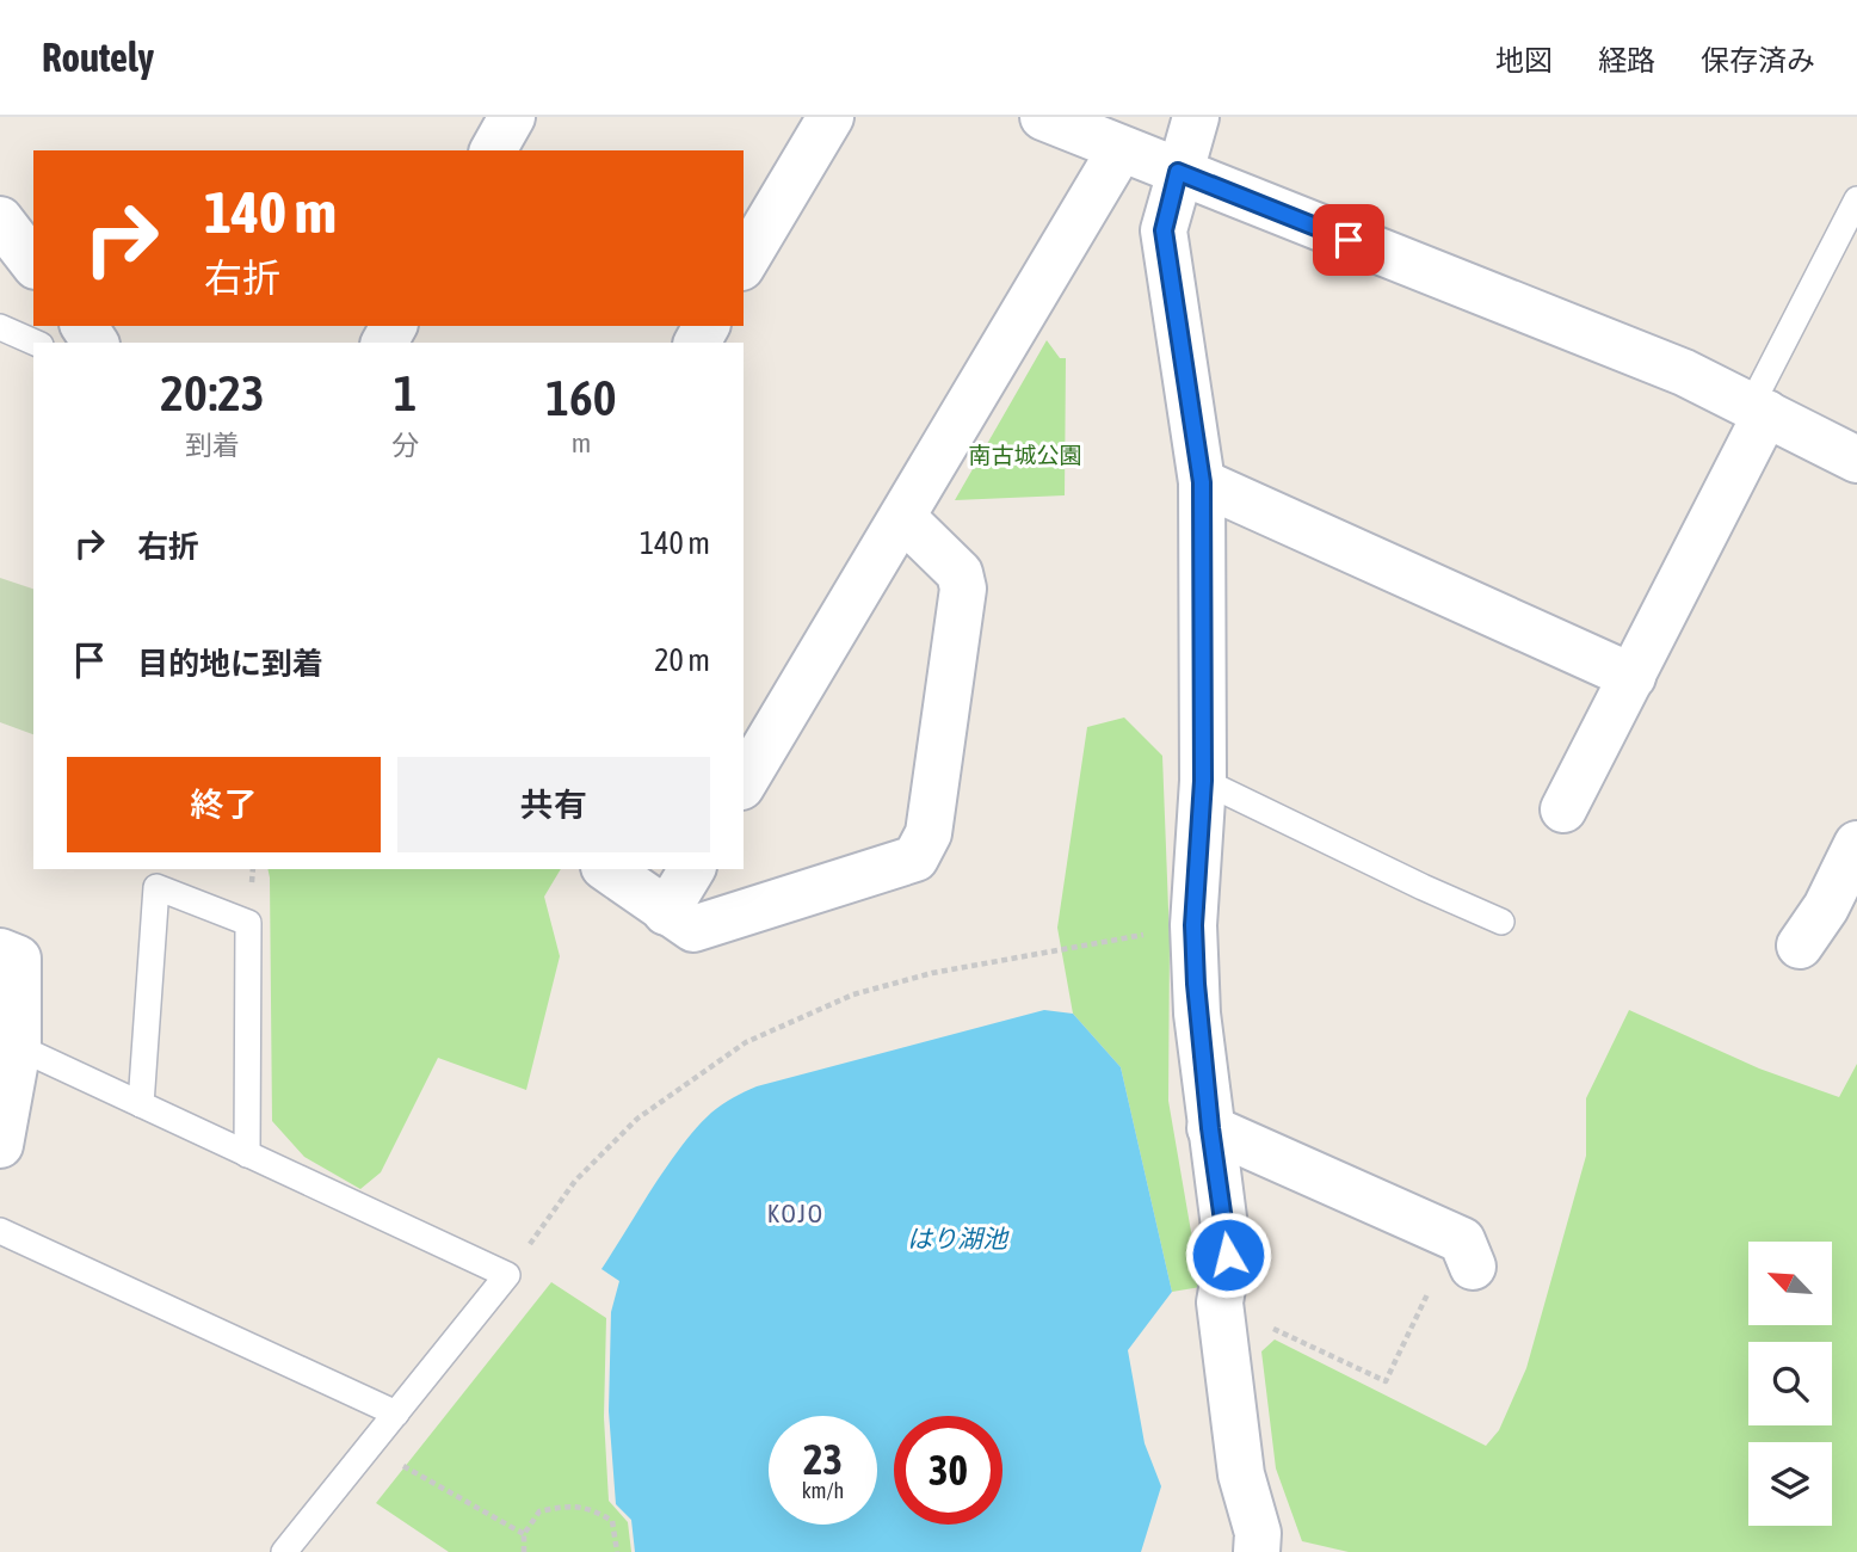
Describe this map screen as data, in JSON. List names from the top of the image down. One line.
{"districts":["KOJO"],"water":["はり湖池"],"parks":["南古城公園"],"north":"top left","page":{"header":"Routely","nav":["地図","経路","保存済み"],"turn":["140 m","右折"],"eta":["20:23","到着","1","分","160","m"],"list":[{"name":"右折","value":"140 m"},{"name":"目的地に到着","value":"20 m"}],"buttons":["終了","共有"],"speed":"23 km/h","limit":"30"}}
